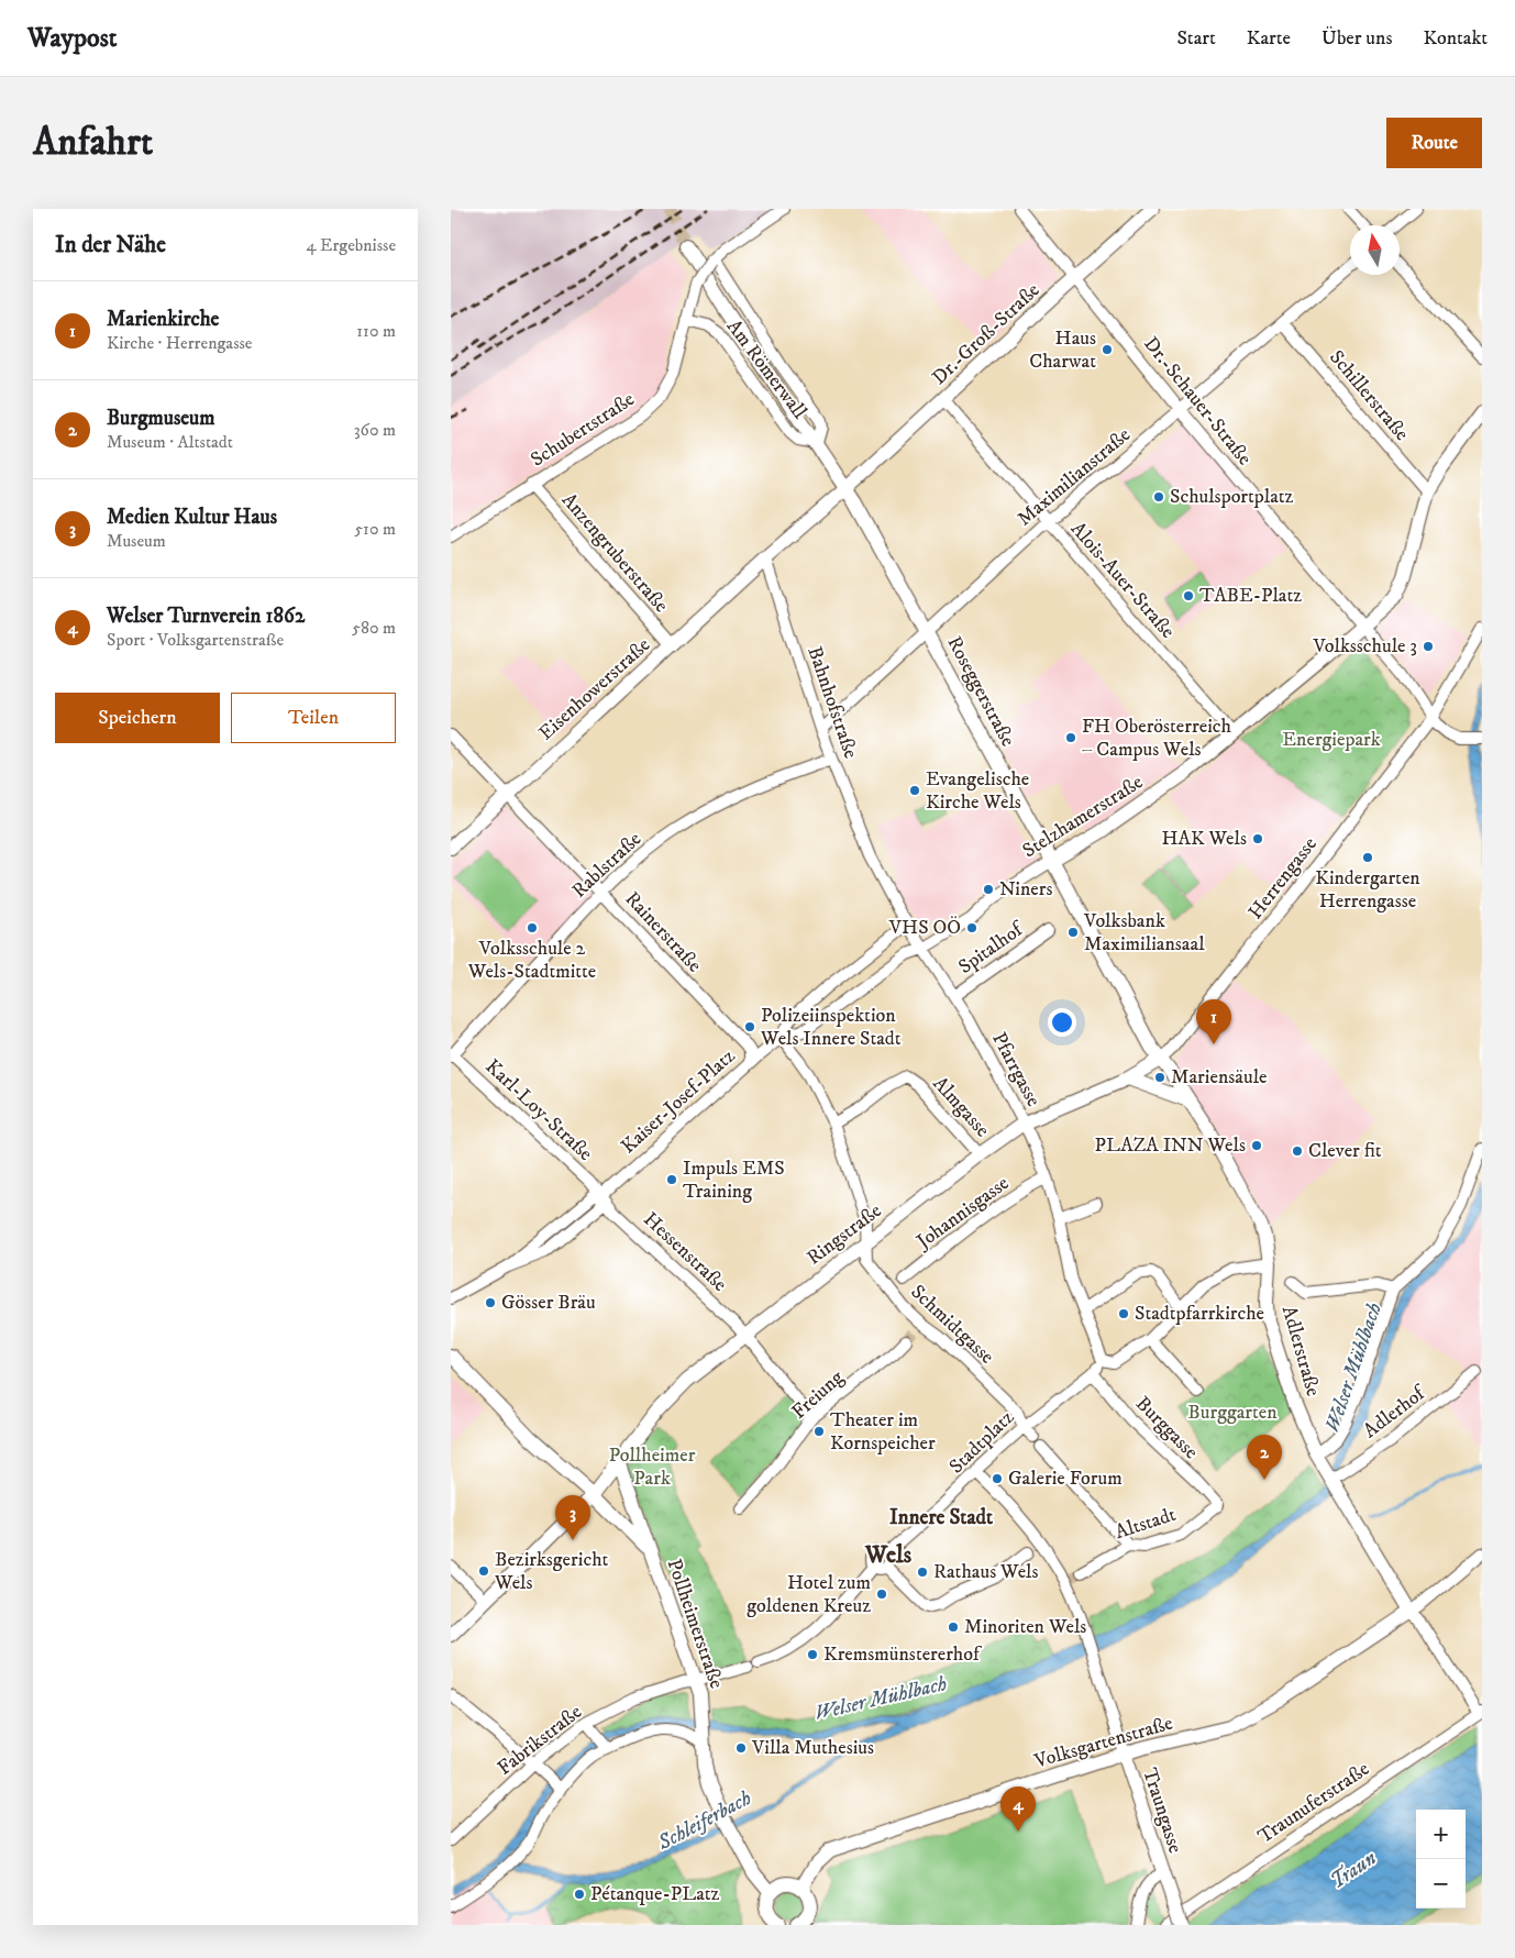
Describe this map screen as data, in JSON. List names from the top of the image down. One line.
{"streets":{"main road":["Dr.-Groß-Straße","Am Römerwall","Eisenhowerstraße","Roseggerstraße","Stelzhamerstraße","Ringstraße","Adlerstraße","Pollheimerstraße","Volksgartenstraße","Traungasse"],"street":["Schillerstraße","Dr.-Schauer-Straße","Schubertstraße","Maximilianstraße","Anzengruberstraße","Alois-Auer-Straße","Bahnhofstraße","Rablstraße","Herrengasse","Rainerstraße","Spitalhof","Pfarrgasse","Kaiser-Josef-Platz","Almgasse","Karl-Loy-Straße","Johannisgasse","Hessenstraße","Schmidtgasse","Freiung","Adlerhof","Burggasse","Stadtplatz","Altstadt","Fabrikstraße","Traunuferstraße"]},"crossings":[["Dr.-Groß-Straße","Am Römerwall"],["Dr.-Groß-Straße","Dr.-Schauer-Straße"],["Dr.-Groß-Straße","Alois-Auer-Straße"],["Dr.-Groß-Straße","Roseggerstraße"],["Am Römerwall","Schubertstraße"],["Am Römerwall","Roseggerstraße"],["Schillerstraße","Maximilianstraße"],["Schillerstraße","Stelzhamerstraße"],["Dr.-Schauer-Straße","Maximilianstraße"],["Dr.-Schauer-Straße","Stelzhamerstraße"],["Dr.-Schauer-Straße","Herrengasse"],["Schubertstraße","Anzengruberstraße"],["Maximilianstraße","Alois-Auer-Straße"],["Maximilianstraße","Roseggerstraße"],["Maximilianstraße","Bahnhofstraße"],["Anzengruberstraße","Eisenhowerstraße"],["Alois-Auer-Straße","Stelzhamerstraße"],["Eisenhowerstraße","Bahnhofstraße"],["Eisenhowerstraße","Rainerstraße"],["Roseggerstraße","Stelzhamerstraße"],["Roseggerstraße","Herrengasse"],["Roseggerstraße","Ringstraße"],["Roseggerstraße","Adlerstraße"],["Bahnhofstraße","Stelzhamerstraße"],["Bahnhofstraße","Rablstraße"],["Bahnhofstraße","Pfarrgasse"],["Bahnhofstraße","Kaiser-Josef-Platz"],["Stelzhamerstraße","Pfarrgasse"],["Stelzhamerstraße","Kaiser-Josef-Platz"],["Rablstraße","Rainerstraße"],["Rablstraße","Karl-Loy-Straße"],["Herrengasse","Ringstraße"],["Herrengasse","Adlerstraße"],["Rainerstraße","Kaiser-Josef-Platz"],["Spitalhof","Pfarrgasse"],["Pfarrgasse","Kaiser-Josef-Platz"],["Pfarrgasse","Johannisgasse"],["Pfarrgasse","Ringstraße"],["Pfarrgasse","Stadtplatz"],["Kaiser-Josef-Platz","Karl-Loy-Straße"],["Kaiser-Josef-Platz","Hessenstraße"],["Kaiser-Josef-Platz","Schmidtgasse"],["Almgasse","Ringstraße"],["Almgasse","Schmidtgasse"],["Karl-Loy-Straße","Hessenstraße"],["Johannisgasse","Schmidtgasse"],["Ringstraße","Hessenstraße"],["Ringstraße","Schmidtgasse"],["Ringstraße","Adlerstraße"],["Ringstraße","Pollheimerstraße"],["Hessenstraße","Freiung"],["Schmidtgasse","Stadtplatz"],["Adlerstraße","Adlerhof"],["Adlerstraße","Stadtplatz"],["Adlerstraße","Volksgartenstraße"],["Adlerstraße","Traunuferstraße"],["Burggasse","Stadtplatz"],["Burggasse","Altstadt"],["Stadtplatz","Traungasse"],["Altstadt","Traungasse"],["Pollheimerstraße","Fabrikstraße"],["Volksgartenstraße","Traungasse"]],"districts":["Innere Stadt","Wels"],"water":["Welser Mühlbach","Schleiferbach","Traun"],"parks":["Energiepark","Burggarten","Pollheimer Park"],"places":["Haus Charwat","Schulsportplatz","TABE-Platz","Volksschule 3","FH Oberösterreich – Campus Wels","Evangelische Kirche Wels","HAK Wels","Kindergarten Herrengasse","Niners","Volksschule 2 Wels-Stadtmitte","VHS OÖ","Volksbank Maximiliansaal","Polizeiinspektion Wels Innere Stadt","Mariensäule","PLAZA INN Wels","Clever fit","Impuls EMS Training","Gösser Bräu","Stadtpfarrkirche","Theater im Kornspeicher","Galerie Forum","Bezirksgericht Wels","Rathaus Wels","Hotel zum goldenen Kreuz","Minoriten Wels","Kremsmünstererhof","Villa Muthesius","Pétanque-PLatz"],"north":"top","page":{"header":"Waypost","nav":["Start","Karte","Über uns","Kontakt"],"buttons":["Route",["Speichern","Teilen"]],"title":"Anfahrt","heading":["In der Nähe","4 Ergebnisse"],"list":[{"mark":"1","name":"Marienkirche","note":"Kirche · Herrengasse","value":"110 m"},{"mark":"2","name":"Burgmuseum","note":"Museum · Altstadt","value":"360 m"},{"mark":"3","name":"Medien Kultur Haus","note":"Museum","value":"510 m"},{"mark":"4","name":"Welser Turnverein 1862","note":"Sport · Volksgartenstraße","value":"580 m"}],"pins":["1","2","3","4"],"map_buttons":["+","−"]}}
